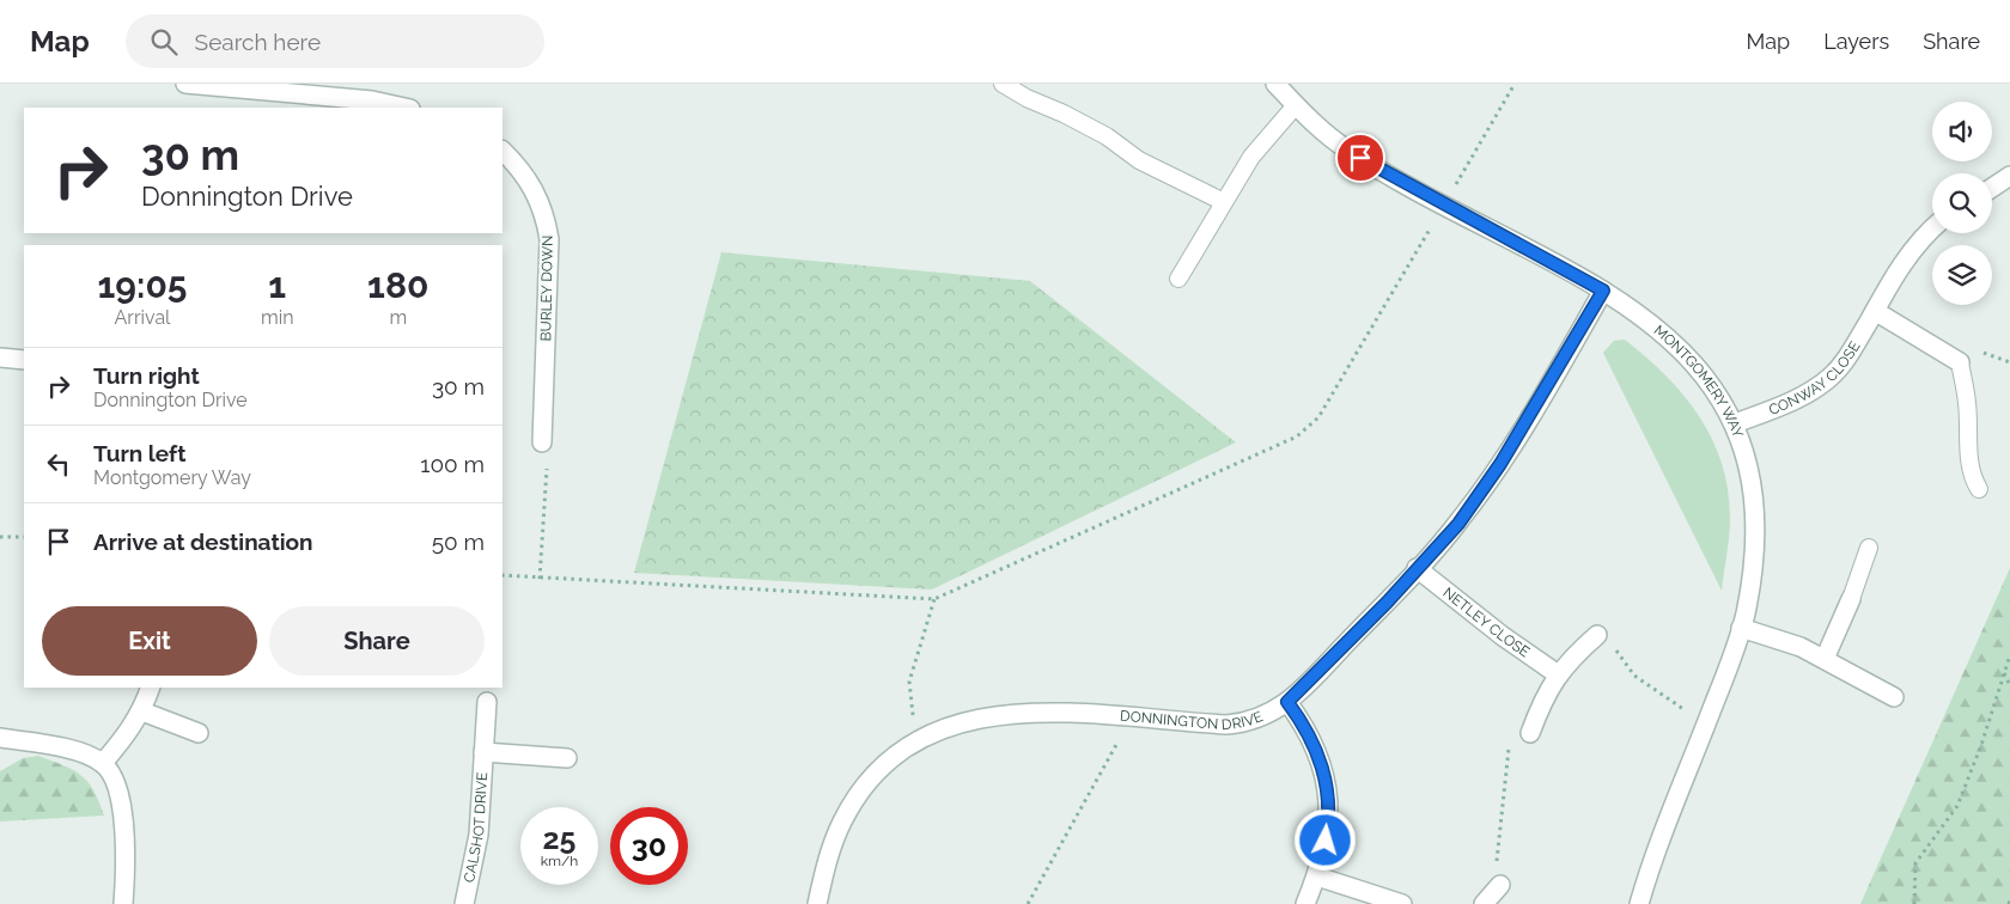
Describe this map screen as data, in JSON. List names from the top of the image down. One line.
{"streets":{"street":["BURLEY DOWN","CONWAY CLOSE","MONTGOMERY WAY","NETLEY CLOSE","DONNINGTON DRIVE","CALSHOT DRIVE"]},"crossings":[["CONWAY CLOSE","MONTGOMERY WAY"],["MONTGOMERY WAY","DONNINGTON DRIVE"],["NETLEY CLOSE","DONNINGTON DRIVE"]],"page":{"header":"Map","search":"Search here","nav":["Map","Layers","Share"],"turn":["30 m","Donnington Drive"],"eta":["19:05","Arrival","1","min","180","m"],"list":[{"name":"Turn right","note":"Donnington Drive","value":"30 m"},{"name":"Turn left","note":"Montgomery Way","value":"100 m"},{"name":"Arrive at destination","value":"50 m"}],"buttons":["Exit","Share"],"speed":"25 km/h","limit":"30"}}
